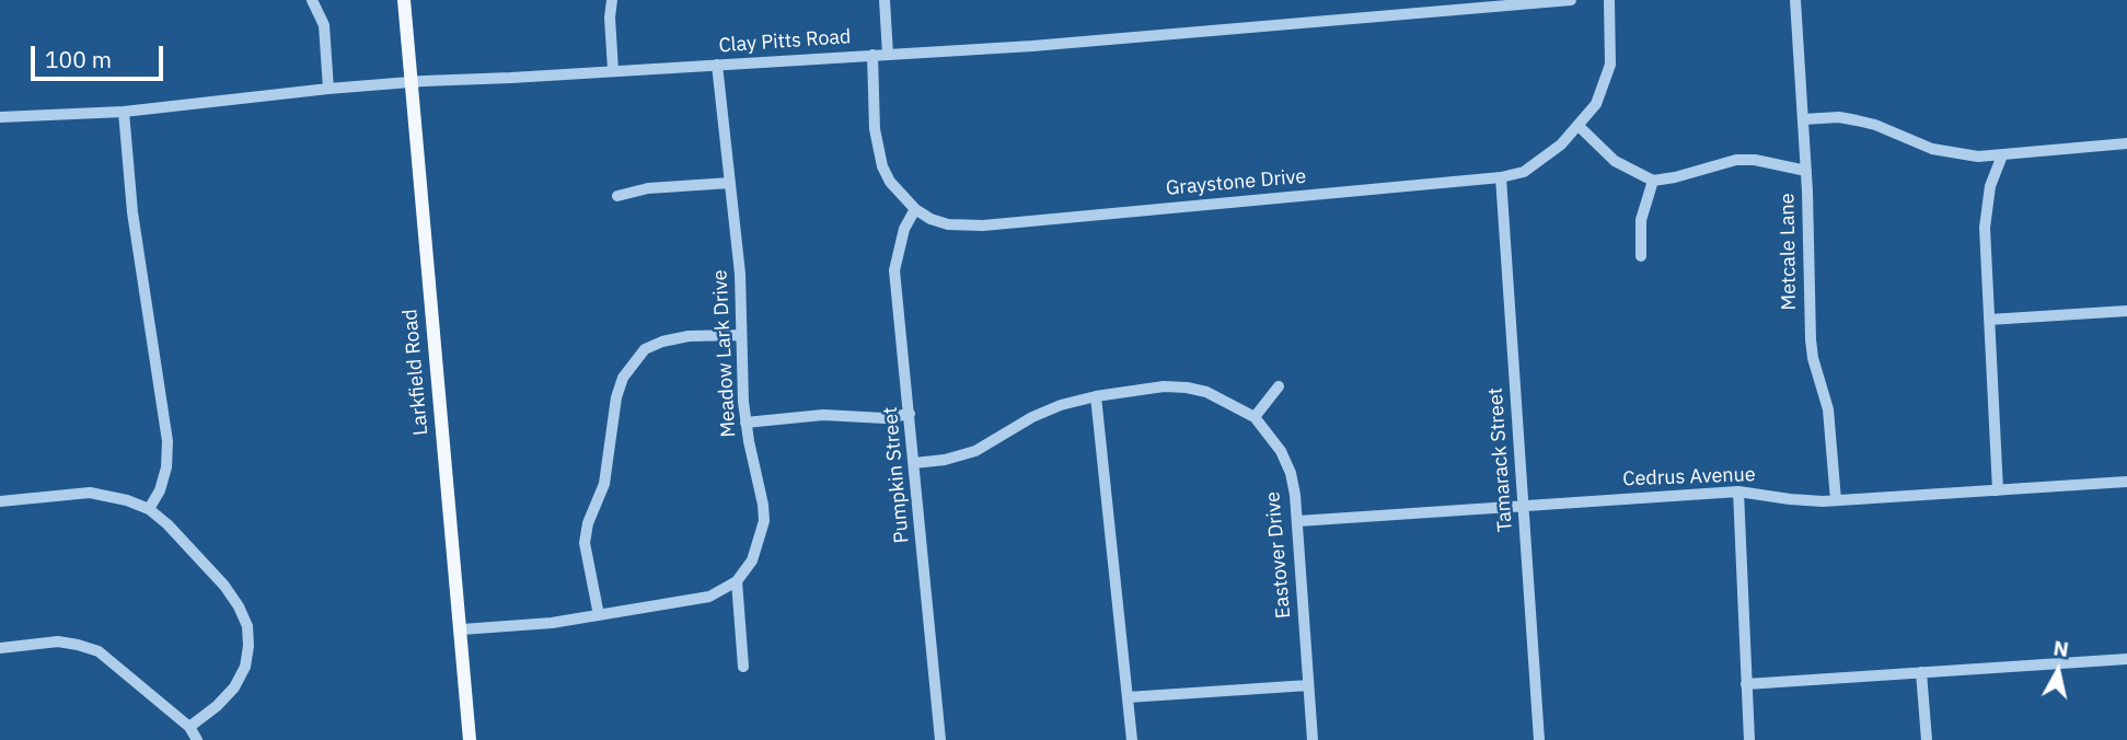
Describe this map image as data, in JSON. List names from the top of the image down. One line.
{"streets":{"main road":["Larkfield Road"],"street":["Clay Pitts Road","Graystone Drive","Metcale Lane","Meadow Lark Drive","Tamarack Street","Pumpkin Street","Cedrus Avenue","Eastover Drive"]},"crossings":[["Clay Pitts Road","Graystone Drive"],["Clay Pitts Road","Meadow Lark Drive"],["Clay Pitts Road","Larkfield Road"],["Graystone Drive","Tamarack Street"],["Graystone Drive","Pumpkin Street"],["Metcale Lane","Cedrus Avenue"],["Tamarack Street","Cedrus Avenue"],["Pumpkin Street","Eastover Drive"],["Cedrus Avenue","Eastover Drive"]],"scale_bar":"100 m","north":"top"}
